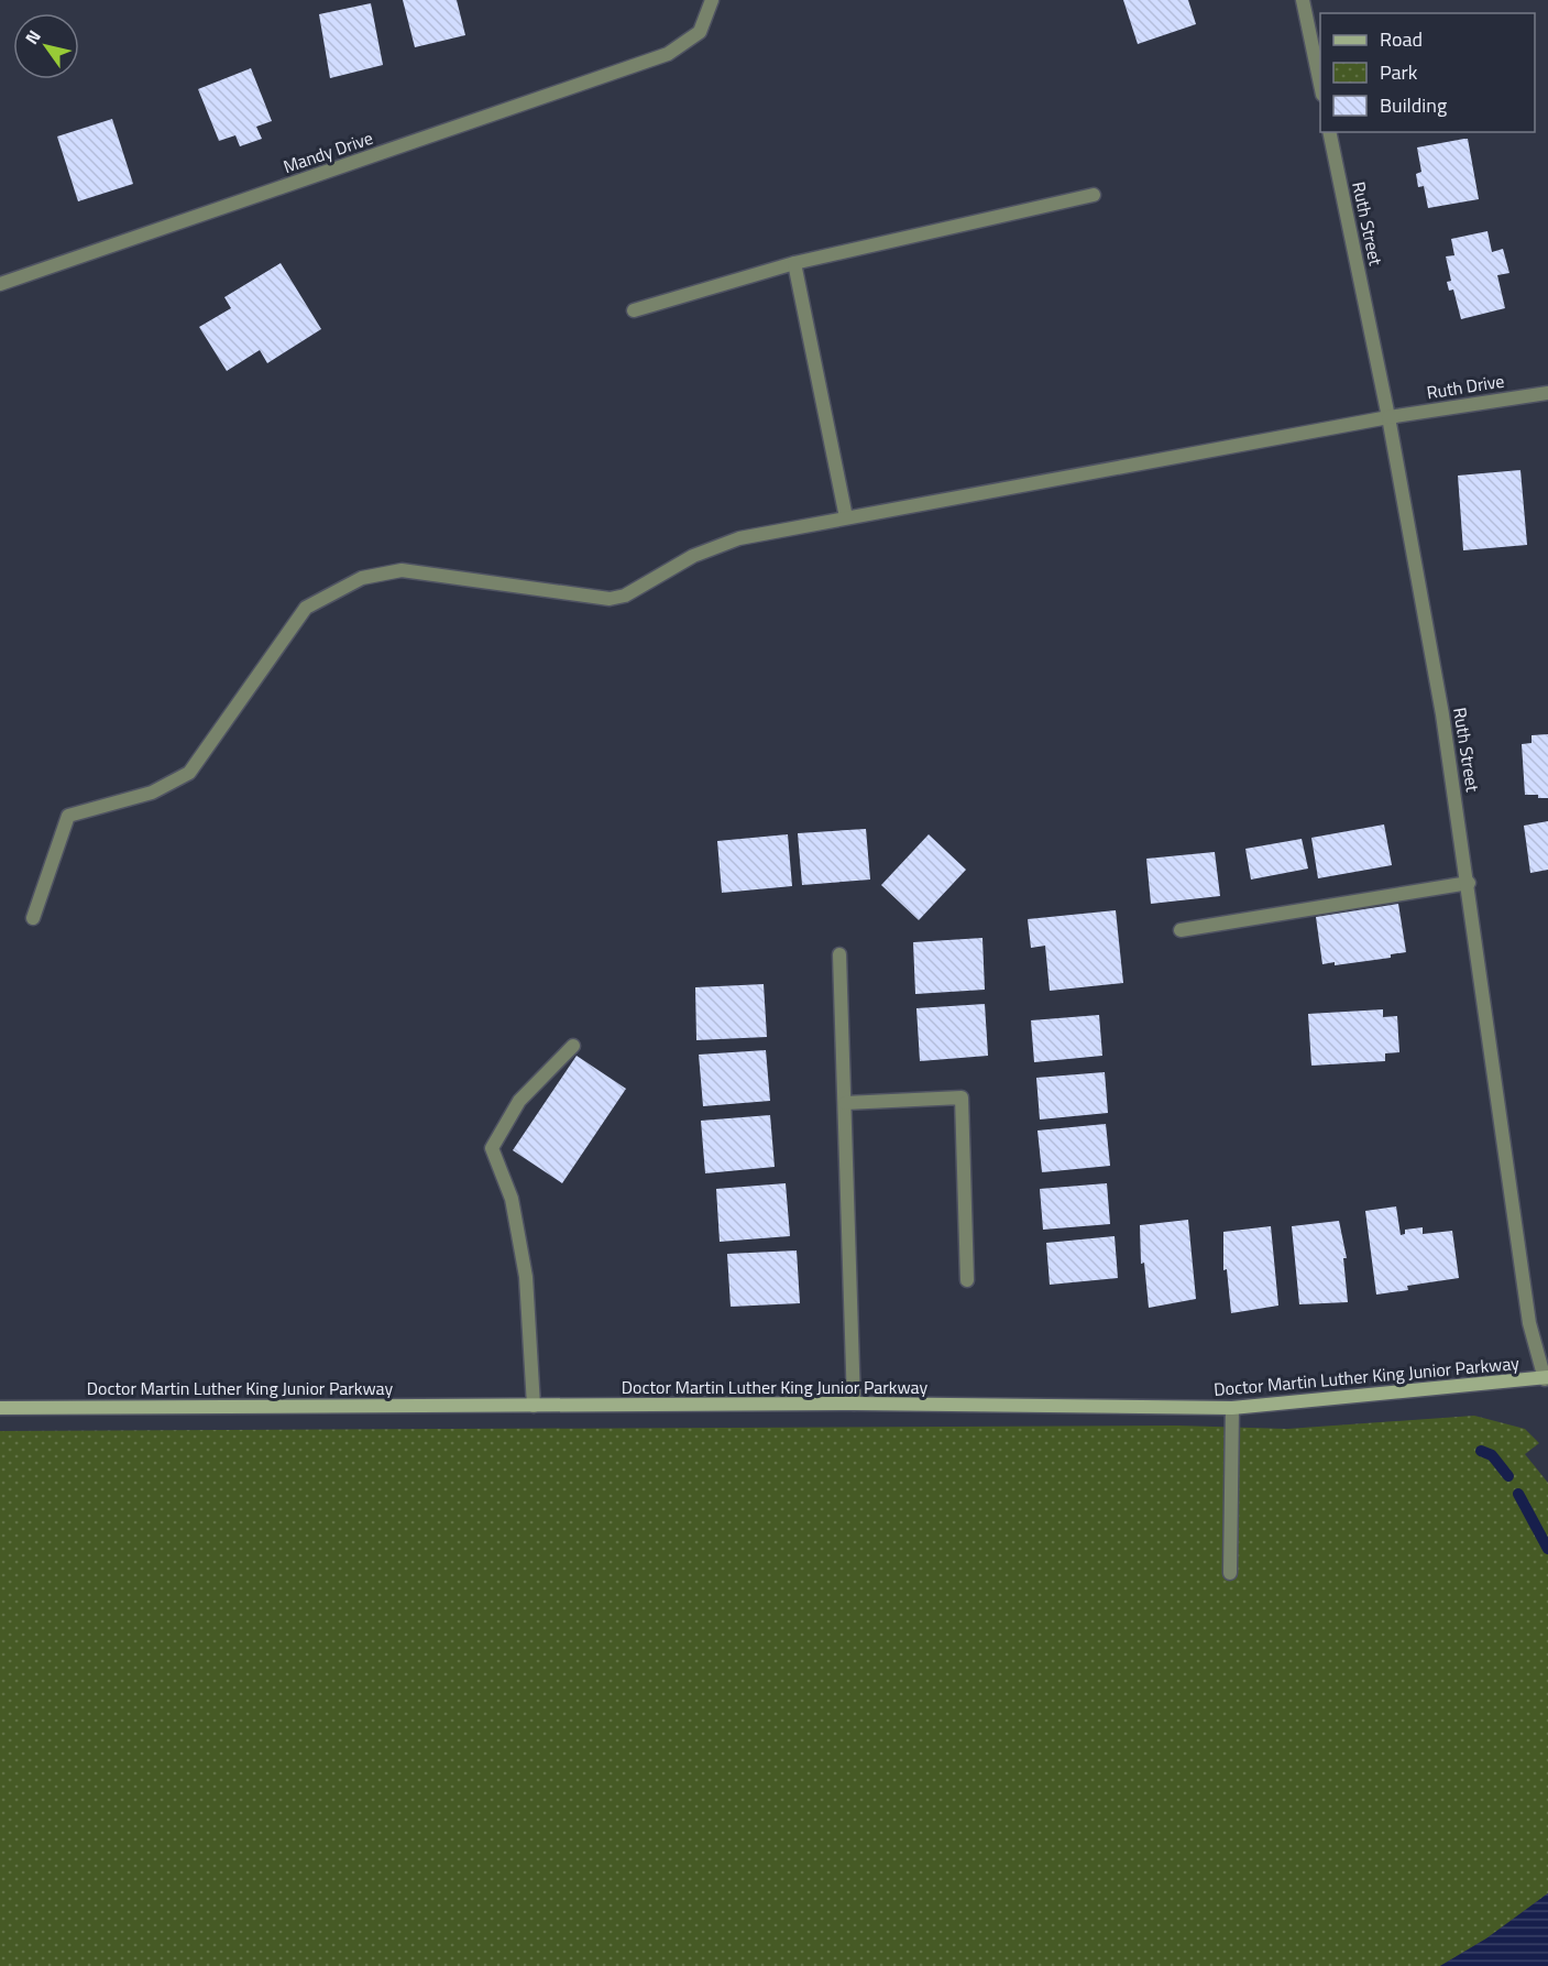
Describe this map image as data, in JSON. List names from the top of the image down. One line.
{"streets":{"main road":["Doctor Martin Luther King Junior Parkway"],"street":["Mandy Drive","Ruth Street","Ruth Drive"]},"crossings":[["Ruth Street","Ruth Drive"],["Ruth Street","Doctor Martin Luther King Junior Parkway"]],"legend":["Road","Park","Building"],"north":"top left"}
